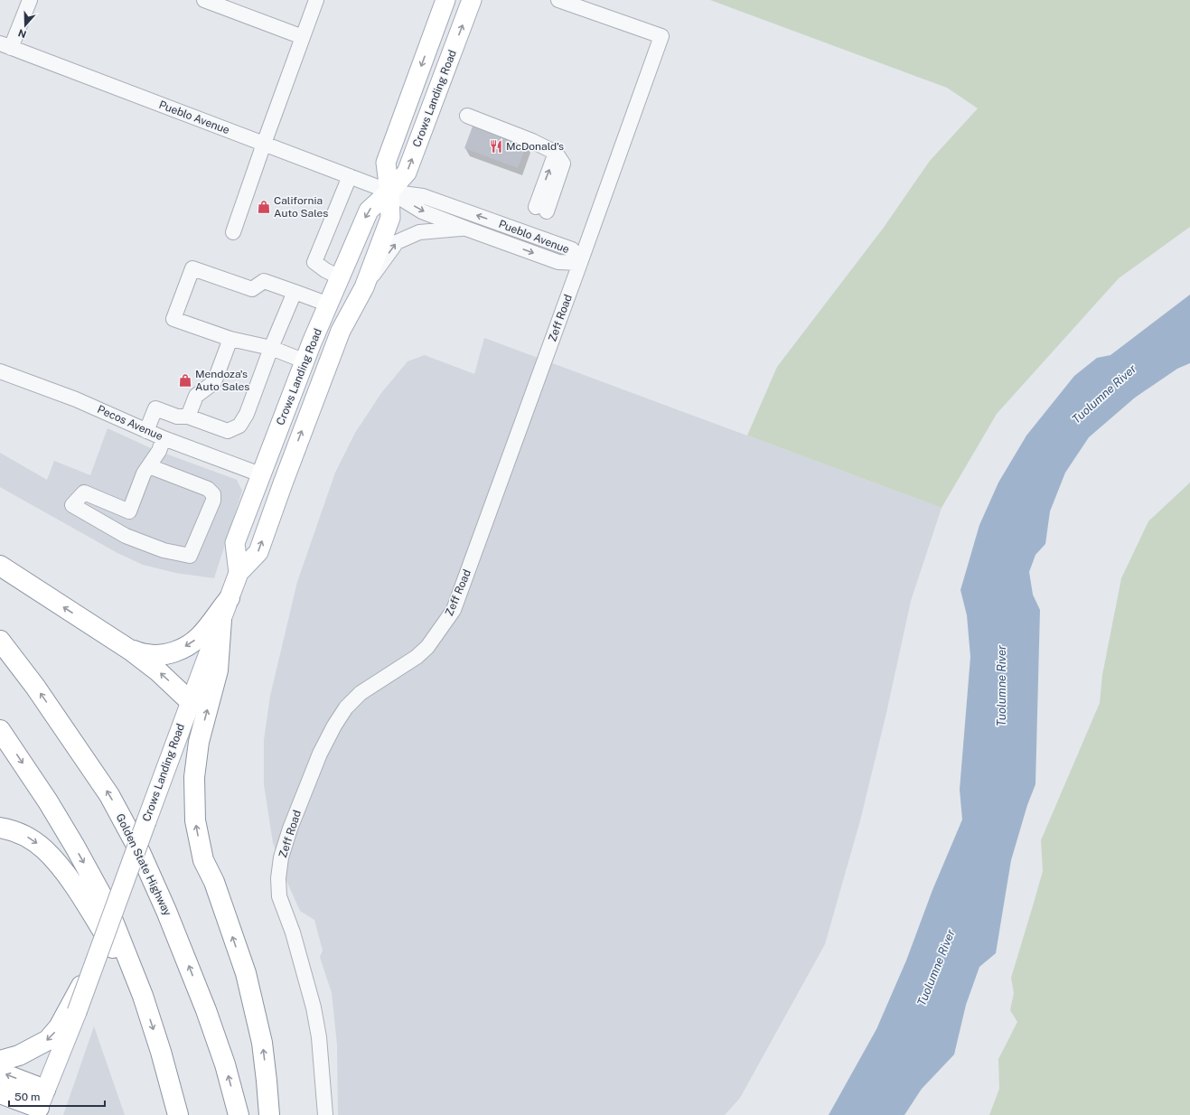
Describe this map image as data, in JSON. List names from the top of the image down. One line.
{"streets":{"highway":["Golden State Highway"],"main road":["Crows Landing Road"],"street":["Pueblo Avenue","Zeff Road","Pecos Avenue"]},"crossings":[["Crows Landing Road","Pueblo Avenue"],["Crows Landing Road","Pecos Avenue"],["Pueblo Avenue","Zeff Road"]],"water":["Tuolumne River"],"places":{"restaurant":["McDonald's"],"shop":["California Auto Sales","Mendoza's Auto Sales"]},"scale_bar":"50 m","north":"bottom"}
